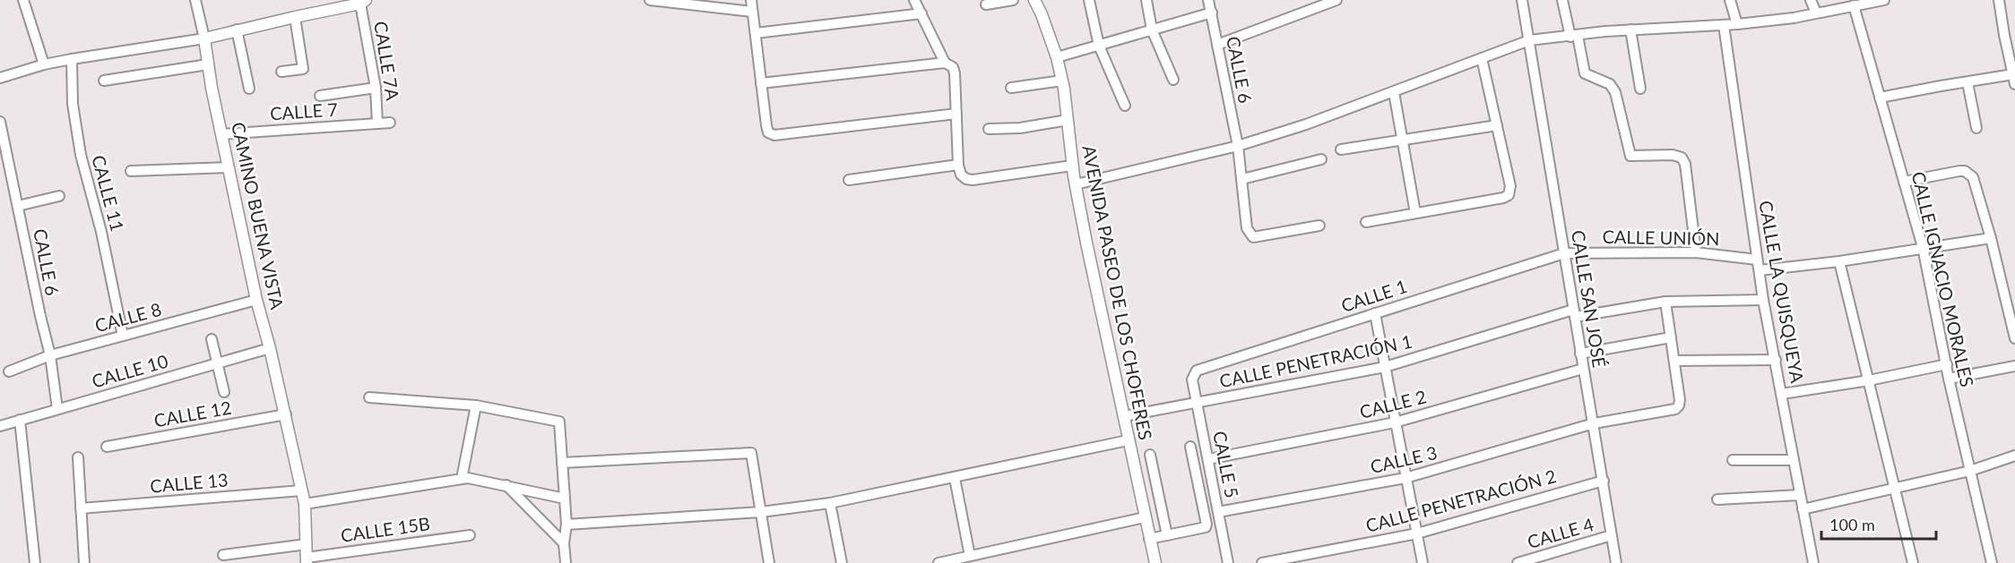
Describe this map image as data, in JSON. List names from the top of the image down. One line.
{"streets":{"street":["CALLE 7A","CALLE 6","CALLE 7","CALLE 11","CAMINO BUENA VISTA","CALLE UNIÓN","CALLE IGNACIO MORALES","CALLE LA QUISQUEYA","AVENIDA PASEO DE LOS CHOFERES","CALLE 1","CALLE SAN JOSÉ","CALLE 8","CALLE PENETRACIÓN 1","CALLE 10","CALLE 2","CALLE 12","CALLE 3","CALLE 5","CALLE 13","CALLE PENETRACIÓN 2","CALLE 15B","CALLE 4"]},"crossings":[["CALLE 7A","CALLE 7"],["CALLE 6","CALLE 8"],["CALLE 6","CALLE 10"],["CALLE 7","CAMINO BUENA VISTA"],["CALLE 11","CALLE 8"],["CAMINO BUENA VISTA","CALLE 8"],["CAMINO BUENA VISTA","CALLE 10"],["CAMINO BUENA VISTA","CALLE 12"],["CAMINO BUENA VISTA","CALLE 13"],["CAMINO BUENA VISTA","CALLE 15B"],["CALLE UNIÓN","CALLE LA QUISQUEYA"],["CALLE UNIÓN","CALLE 1"],["CALLE UNIÓN","CALLE SAN JOSÉ"],["CALLE LA QUISQUEYA","CALLE PENETRACIÓN 1"],["AVENIDA PASEO DE LOS CHOFERES","CALLE PENETRACIÓN 1"],["CALLE 1","CALLE SAN JOSÉ"],["CALLE 1","CALLE 5"],["CALLE SAN JOSÉ","CALLE PENETRACIÓN 1"],["CALLE SAN JOSÉ","CALLE 2"],["CALLE SAN JOSÉ","CALLE 3"],["CALLE SAN JOSÉ","CALLE PENETRACIÓN 2"],["CALLE SAN JOSÉ","CALLE 4"],["CALLE PENETRACIÓN 1","CALLE 5"],["CALLE 2","CALLE 5"],["CALLE 3","CALLE 5"]],"scale_bar":"100 m"}
